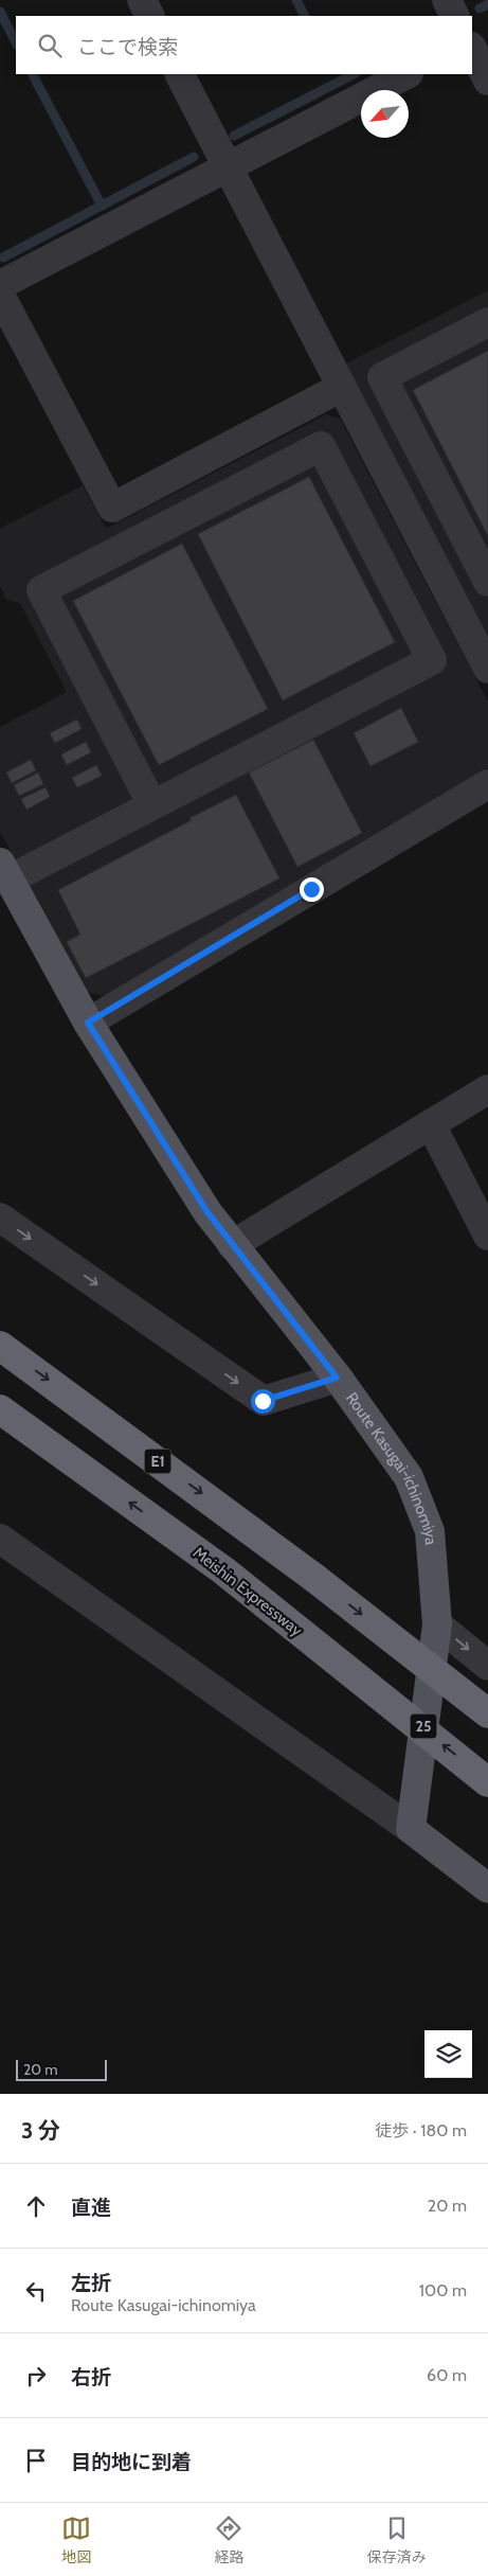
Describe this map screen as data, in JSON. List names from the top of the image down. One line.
{"streets":{"highway":["E1","Meishin Expressway"],"main road":["Route Kasugai-ichinomiya","25"]},"scale_bar":"20 m","north":"bottom left","page":{"search":"ここで検索","scale":"20 m","heading":["3 分","徒歩 · 180 m"],"list":[["直進","20 m"],["左折","Route Kasugai-ichinomiya","100 m"],["右折","60 m"],"目的地に到着"],"nav":["地図","経路","保存済み"]}}
